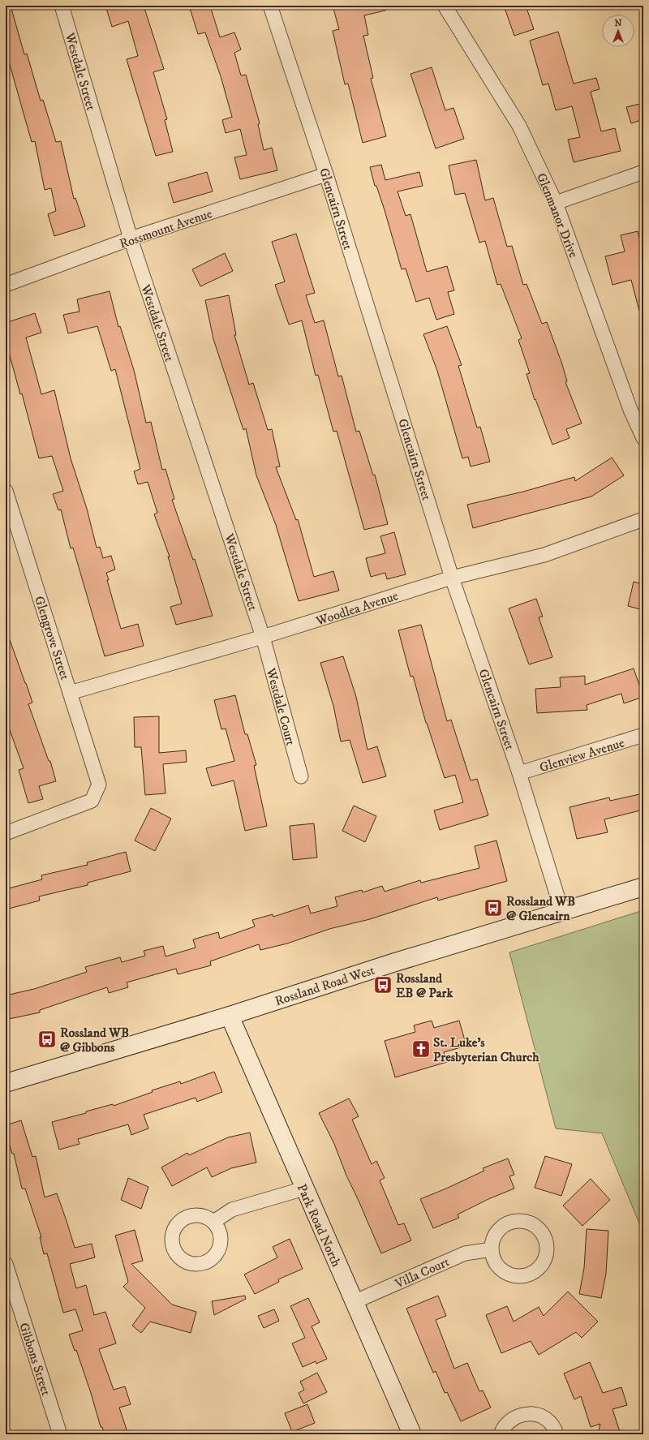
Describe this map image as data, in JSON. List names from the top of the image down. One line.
{"streets":{"main road":["Rossland Road West","Park Road North"],"street":["Westdale Street","Glencairn Street","Glenmanor Drive","Rossmount Avenue","Woodlea Avenue","Glengrove Street","Westdale Court","Glenview Avenue","Villa Court","Gibbons Street"]},"crossings":[["Westdale Street","Rossmount Avenue"],["Westdale Street","Woodlea Avenue"],["Westdale Street","Westdale Court"],["Glencairn Street","Rossmount Avenue"],["Glencairn Street","Woodlea Avenue"],["Glencairn Street","Glenview Avenue"],["Glencairn Street","Rossland Road West"],["Woodlea Avenue","Glengrove Street"],["Woodlea Avenue","Westdale Court"],["Rossland Road West","Park Road North"],["Park Road North","Villa Court"]],"places":{"bus stop":["Rossland WB @ Glencairn","Rossland EB @ Park","Rossland WB @ Gibbons"],"church":["St. Luke's Presbyterian Church"]},"north":"top"}
